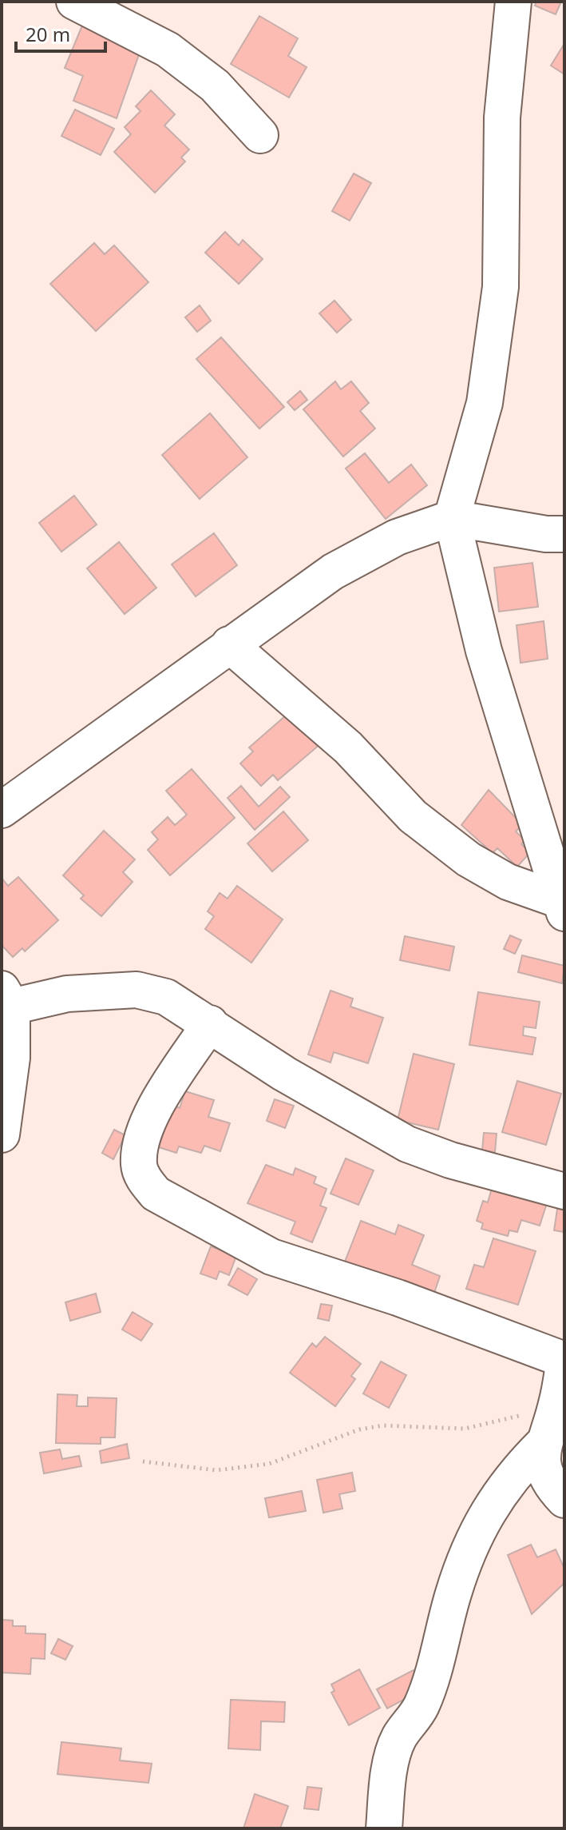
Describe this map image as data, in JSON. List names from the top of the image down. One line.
{"scale_bar":"20 m"}
